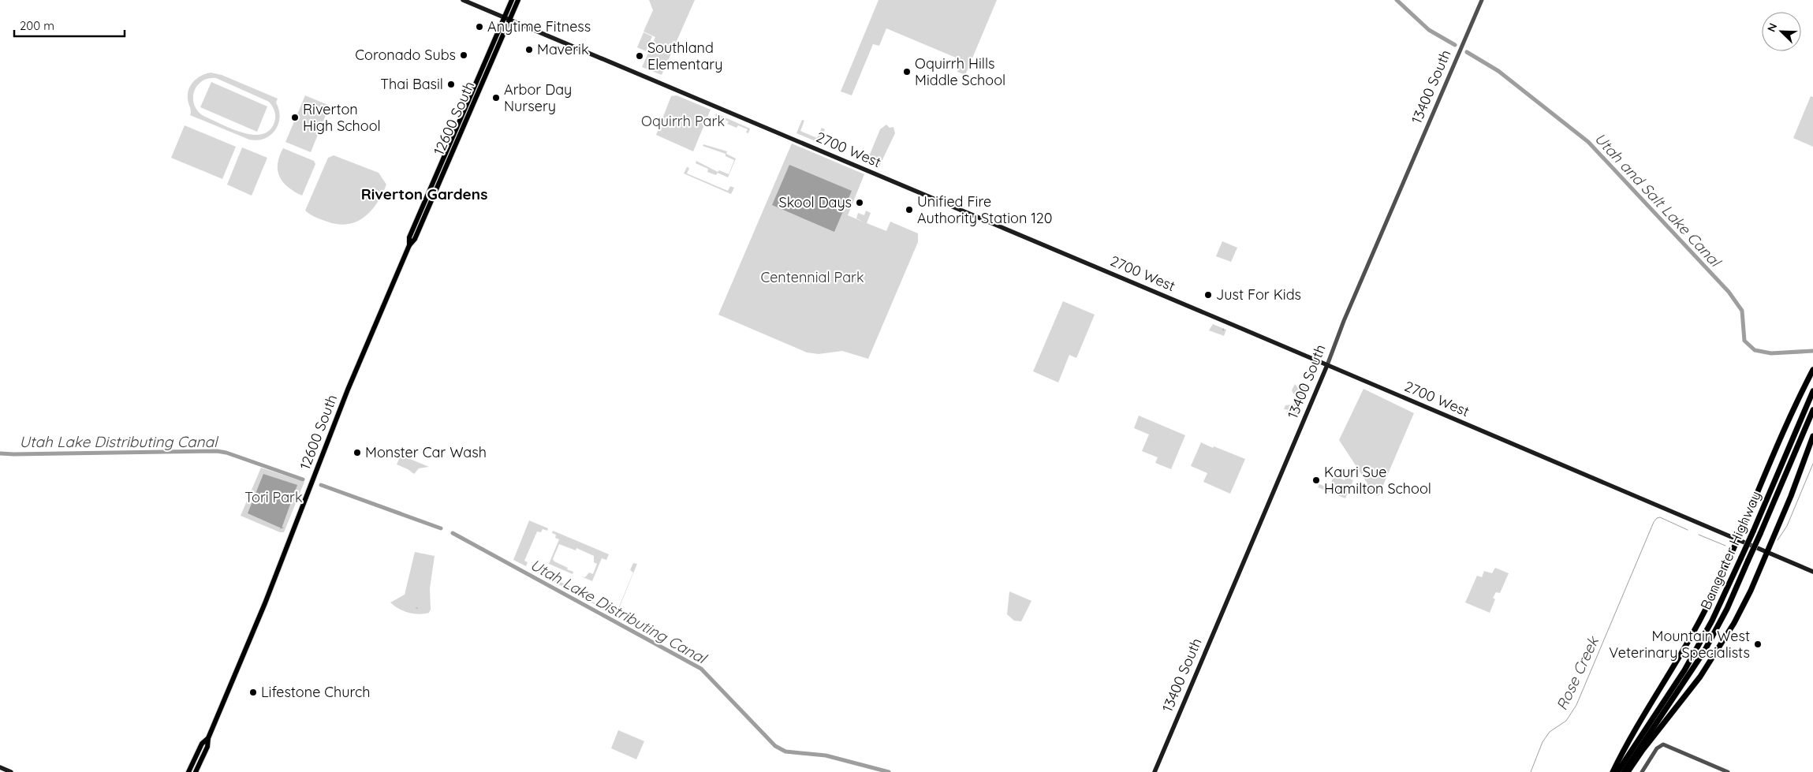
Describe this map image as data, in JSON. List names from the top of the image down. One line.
{"streets":{"highway":["Bangerter Highway"],"main road":["13400 South","12600 South","2700 West"]},"crossings":[["13400 South","2700 West"],["12600 South","2700 West"]],"districts":["Riverton Gardens"],"water":["Utah and Salt Lake Canal","Utah Lake Distributing Canal","Rose Creek"],"parks":["Oquirrh Park","Centennial Park","Tori Park"],"places":["Anytime Fitness","Maverik","Coronado Subs","Southland Elementary","Oquirrh Hills Middle School","Thai Basil","Arbor Day Nursery","Riverton High School","Skool Days","Unified Fire Authority Station 120","Just For Kids","Monster Car Wash","Kauri Sue Hamilton School","Mountain West Veterinary Specialists","Lifestone Church"],"scale_bar":"200 m","north":"top left"}
